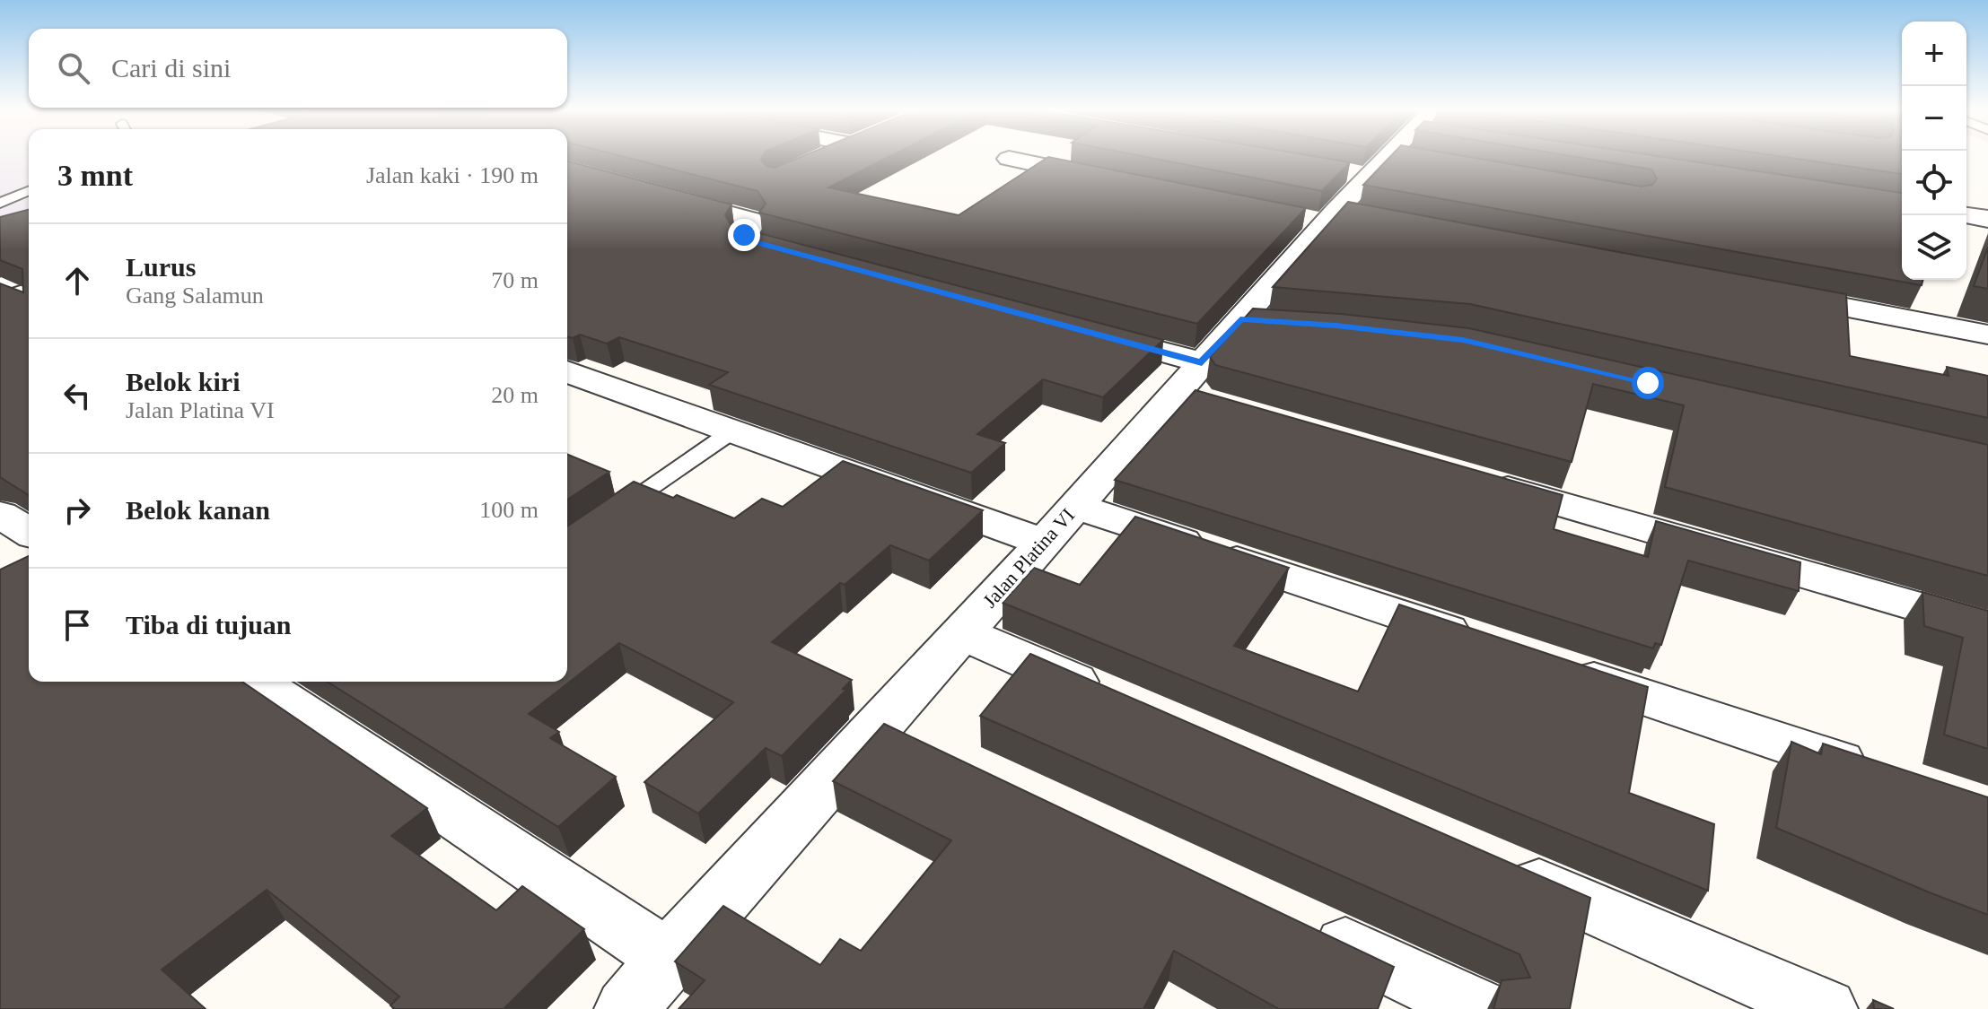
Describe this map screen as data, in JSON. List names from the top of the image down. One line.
{"streets":{"street":["Jalan Platina VI"]},"page":{"map_buttons":["+","−"],"search":"Cari di sini","heading":["3 mnt","Jalan kaki · 190 m"],"list":[["Lurus","Gang Salamun","70 m"],["Belok kiri","Jalan Platina VI","20 m"],["Belok kanan","100 m"],"Tiba di tujuan"]}}
